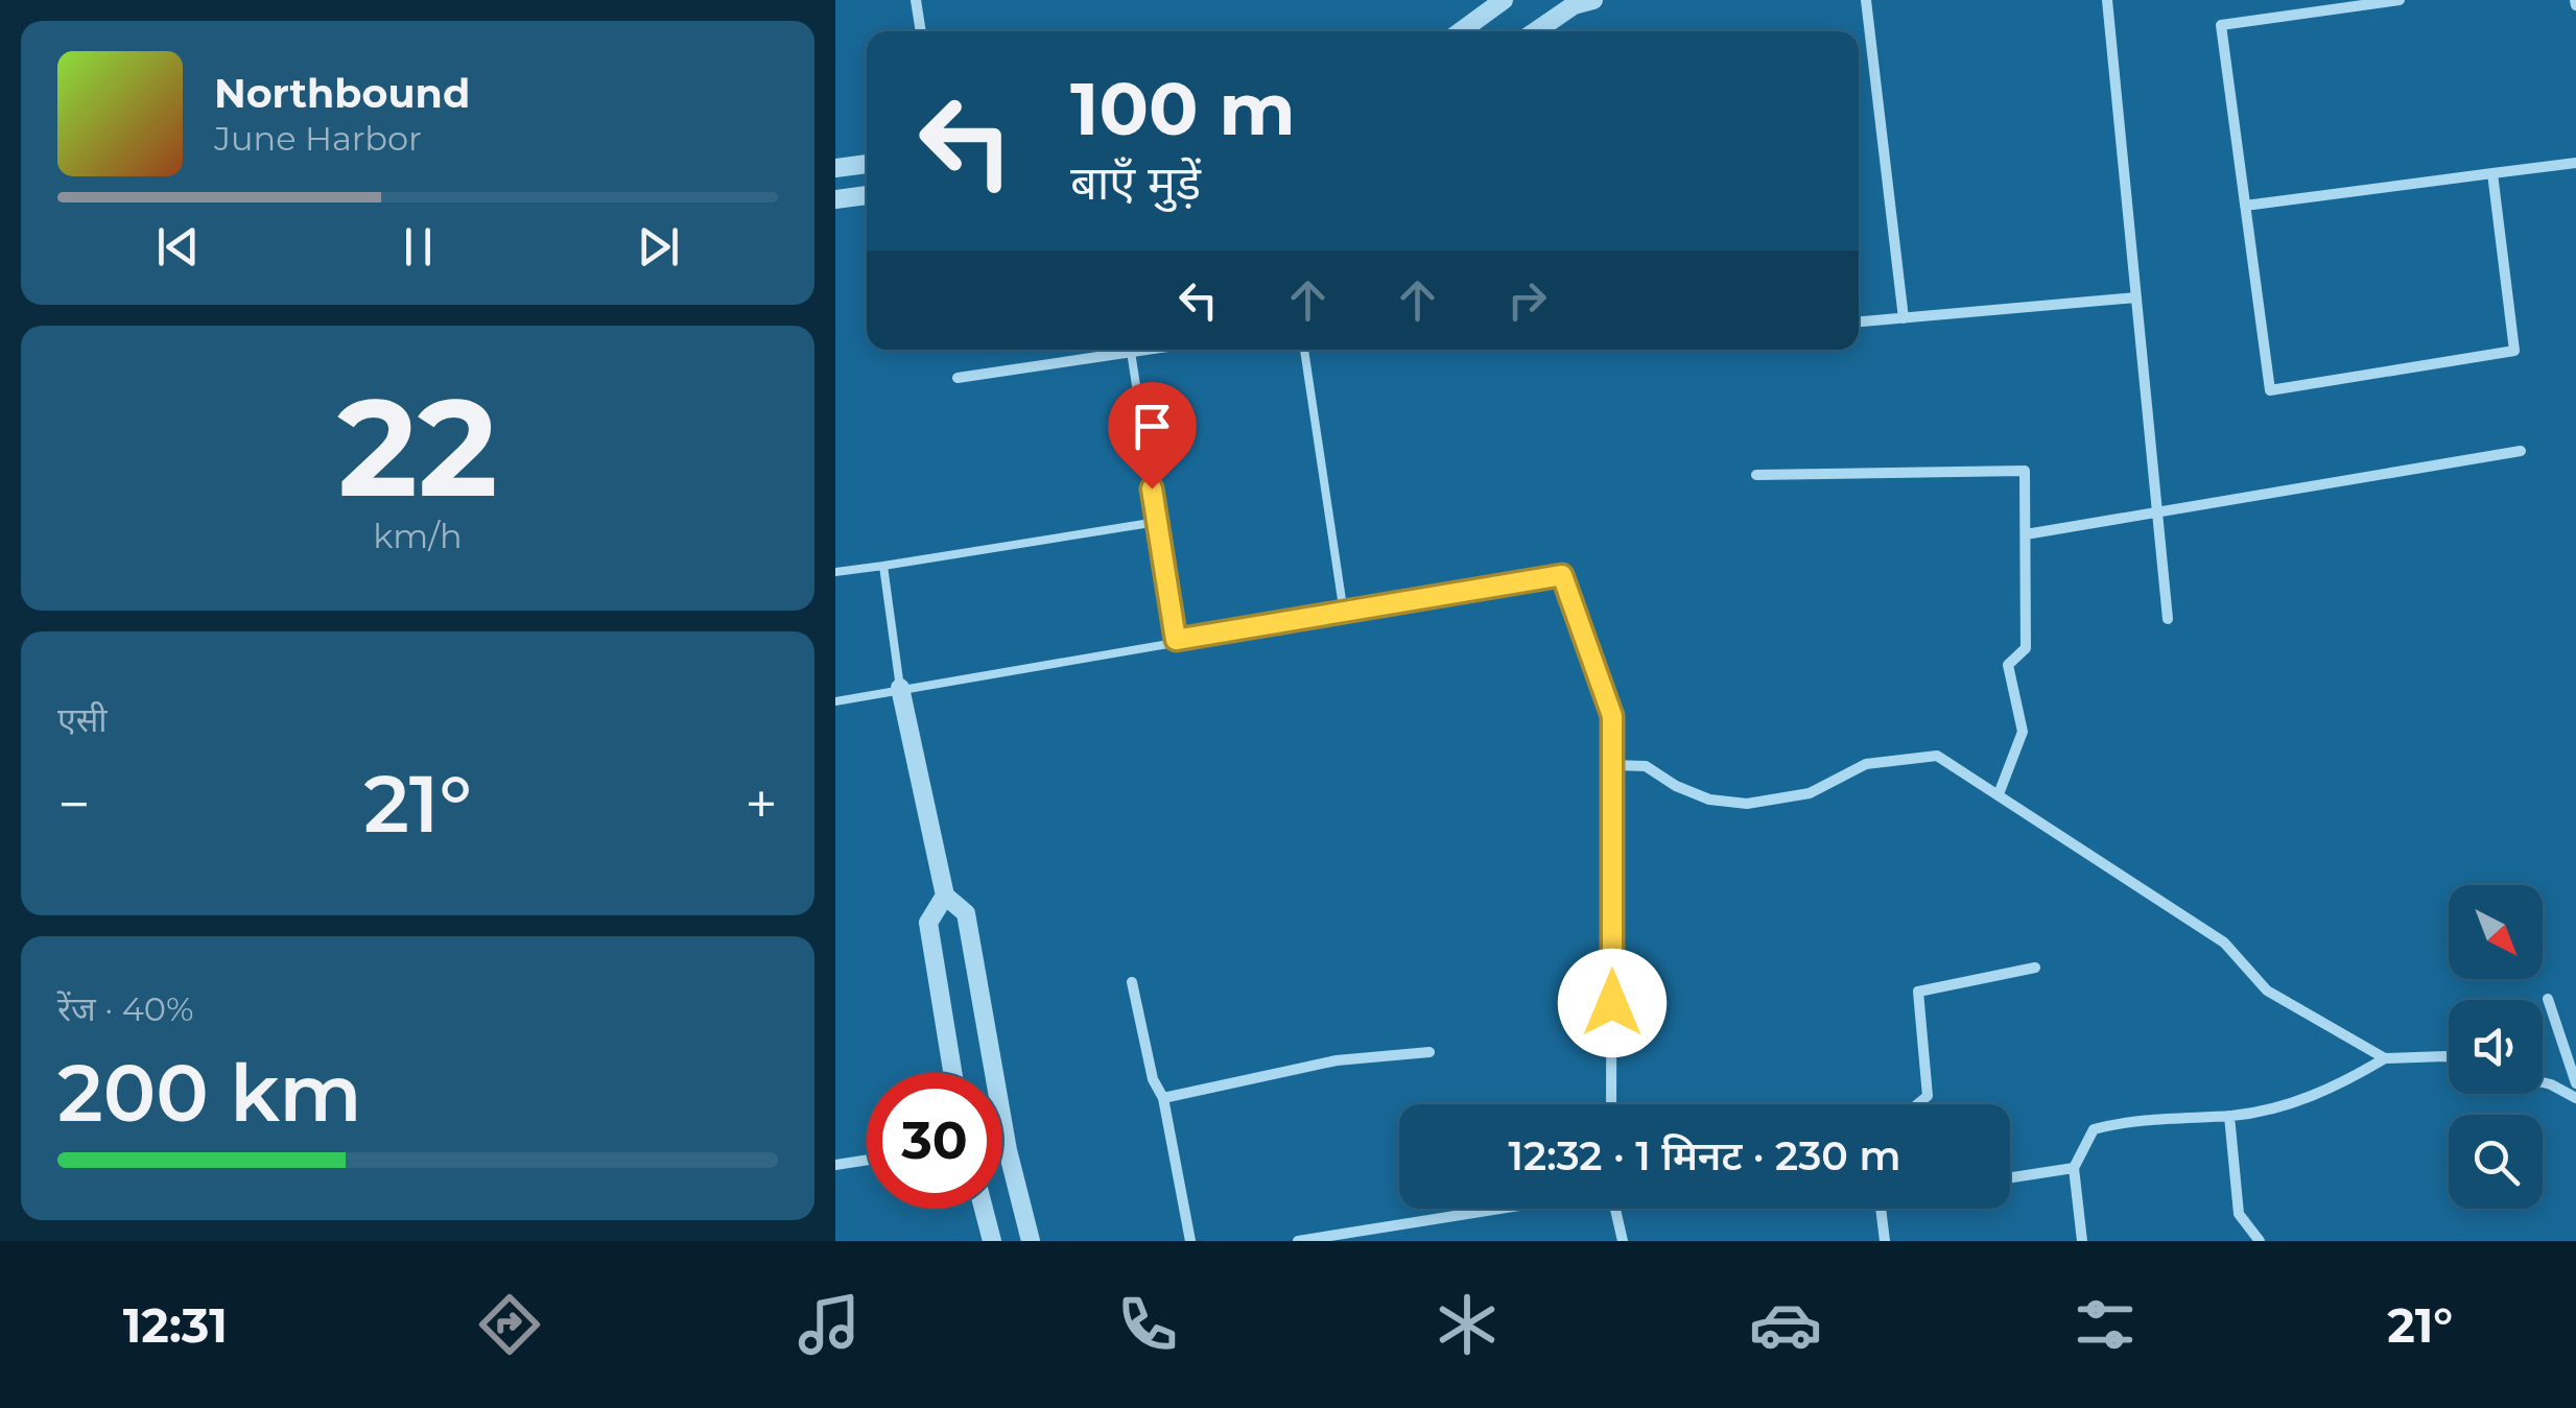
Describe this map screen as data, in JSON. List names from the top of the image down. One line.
{"north":"bottom right","page":{"turn":["100 m","बाएँ मुड़ें"],"song":["Northbound","June Harbor"],"tile":[["22","km/h"],"एसी",["रेंज · 40%","200 km"]],"heat":["−","21°","+"],"limit":"30","trip":"12:32 · 1 मिनट · 230 m","tabs":["12:31","21°"]}}
